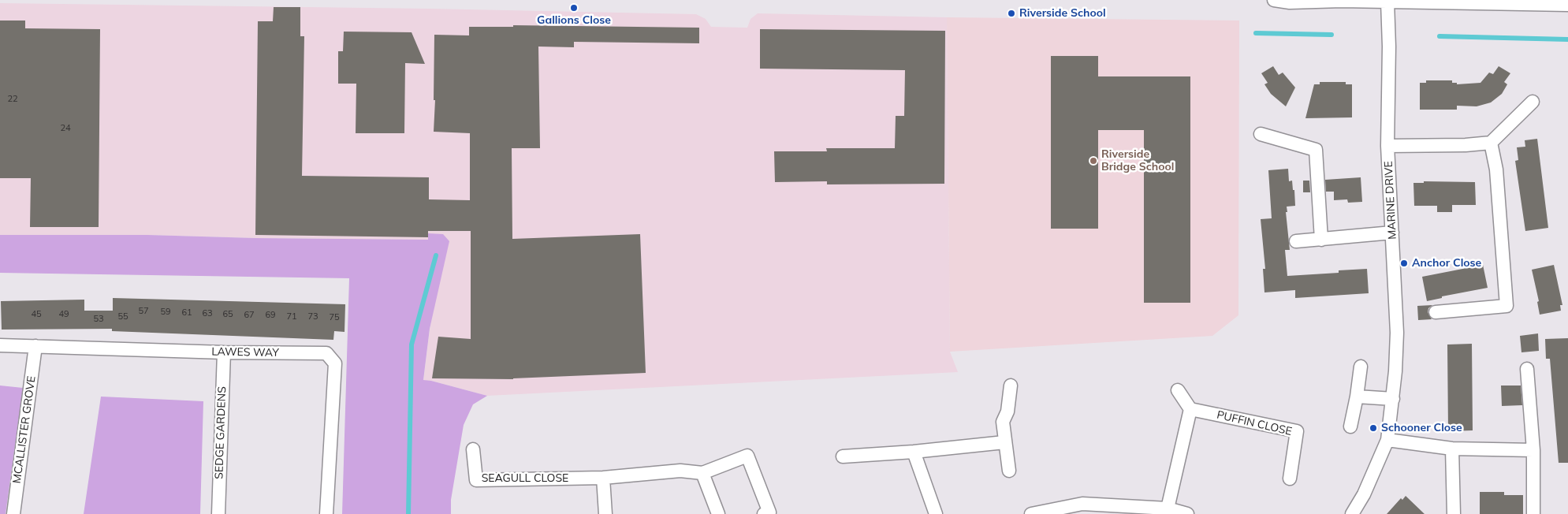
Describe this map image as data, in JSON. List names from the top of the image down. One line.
{"streets":{"street":["MARINE DRIVE","LAWES WAY","PUFFIN CLOSE","MCALLISTER GROVE","SEDGE GARDENS","SEAGULL CLOSE"]},"crossings":[["LAWES WAY","MCALLISTER GROVE"],["LAWES WAY","SEDGE GARDENS"]],"places":["Gallions Close","Riverside School","Riverside Bridge School","Anchor Close","Schooner Close"],"house_numbers":["22","24","57","59","61","63","45","49","65","67","69","55","71","73","75","53"]}
